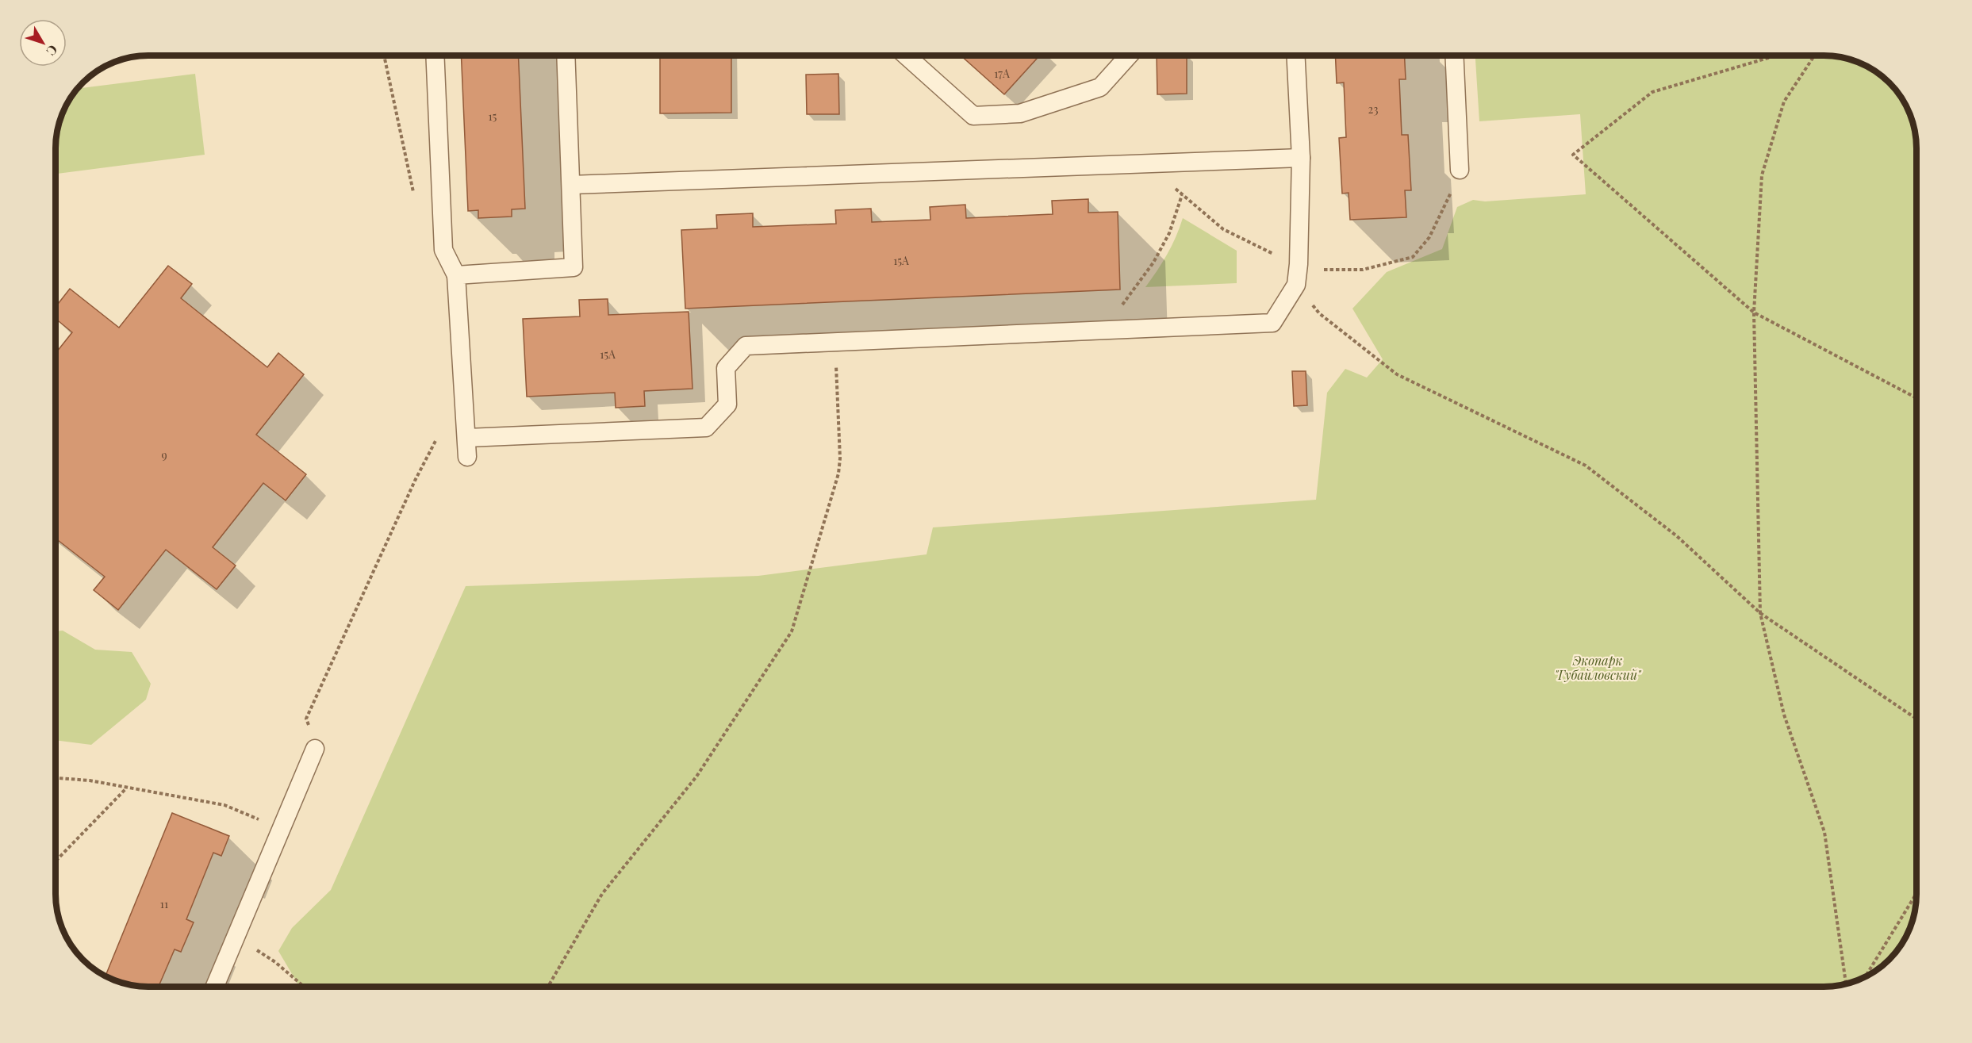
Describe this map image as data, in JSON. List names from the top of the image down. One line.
{"parks":["Экопарк \"Губайловский\""],"house_numbers":["17А","23","15","15А","15А","9","11"],"north":"bottom right"}
